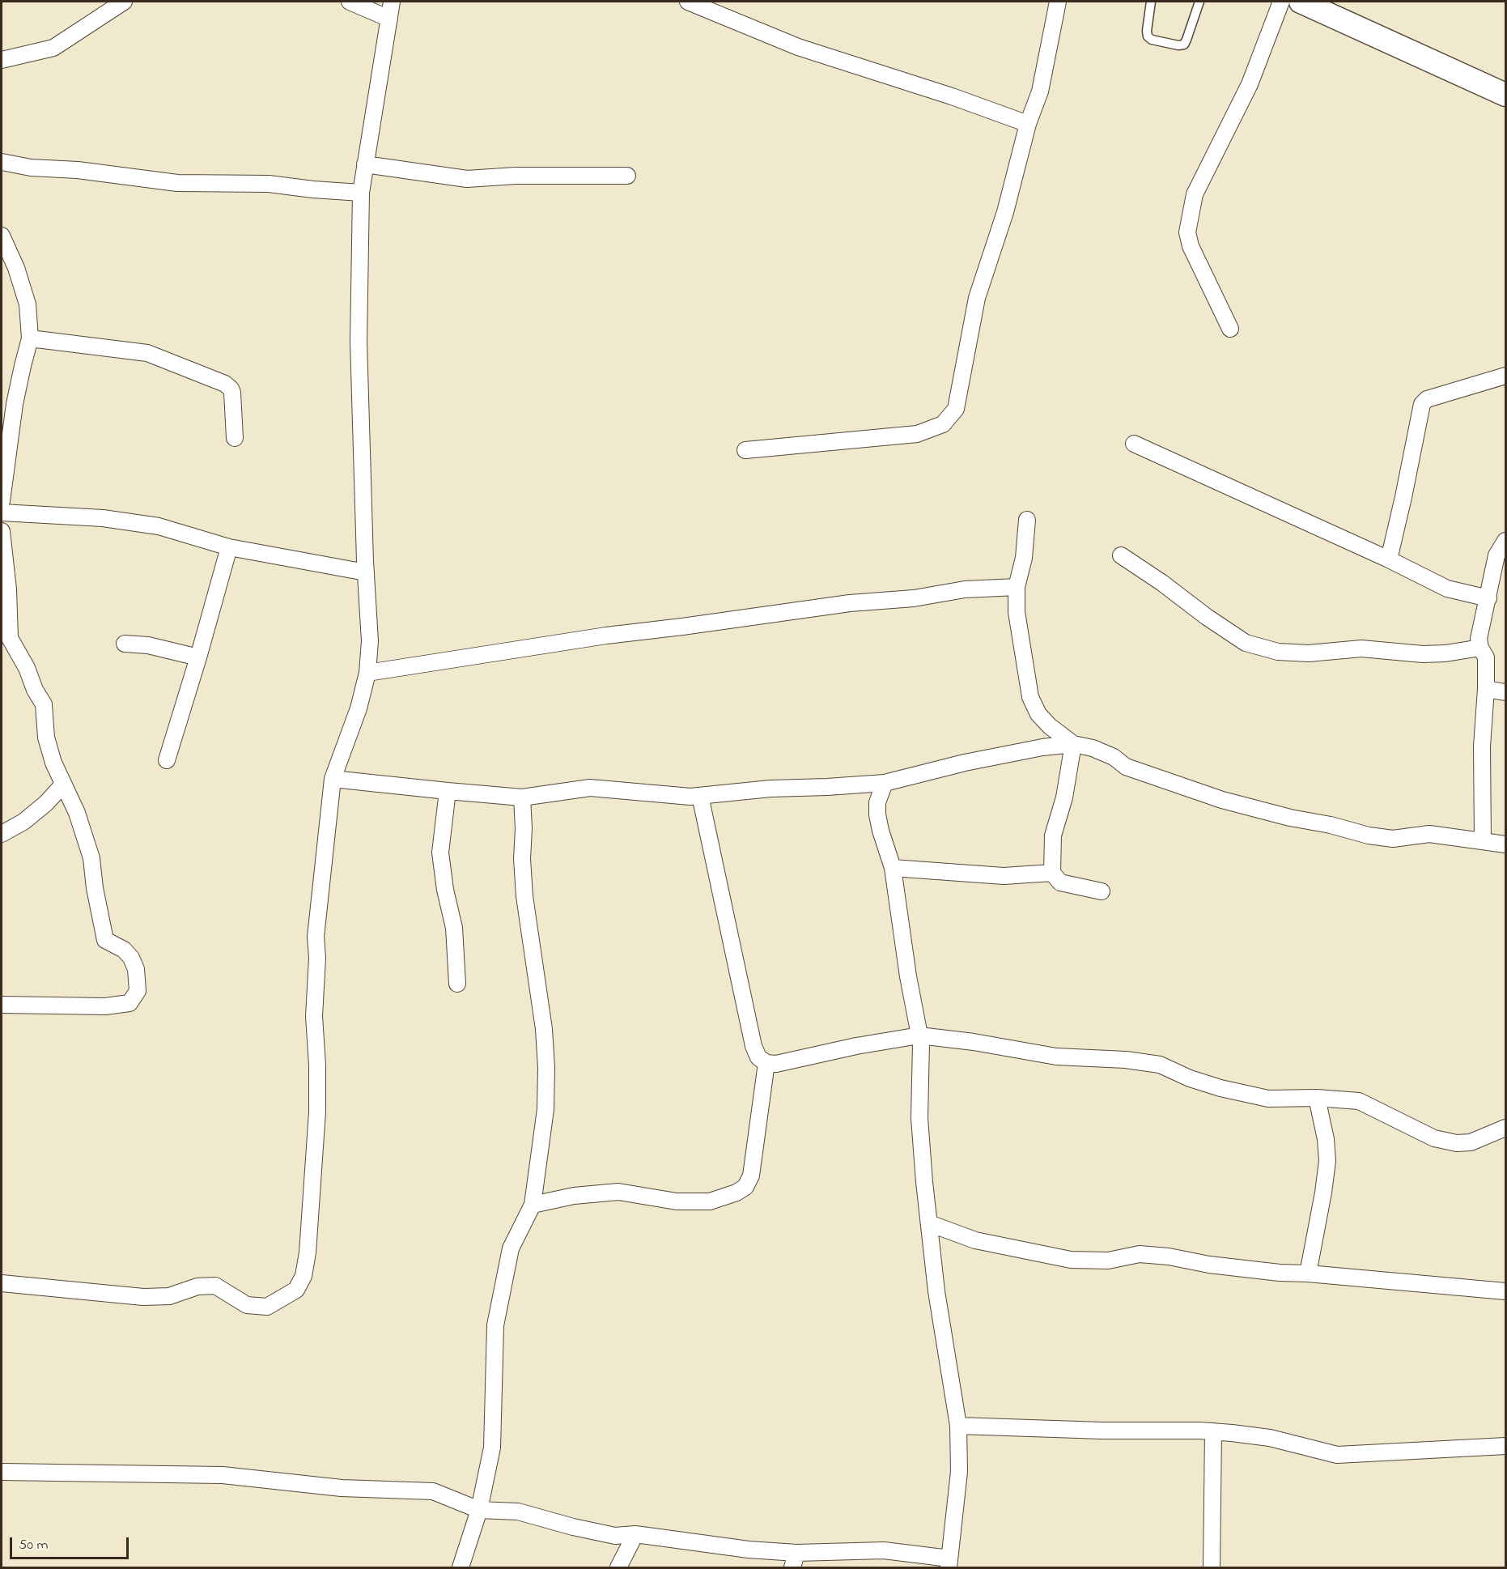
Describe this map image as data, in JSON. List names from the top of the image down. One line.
{"scale_bar":"50 m"}
